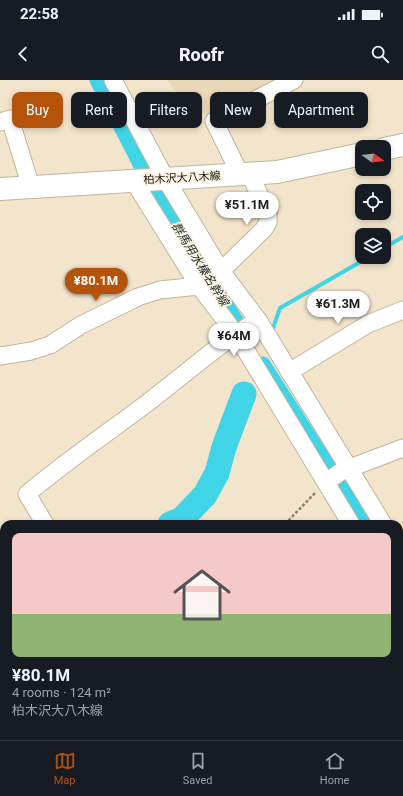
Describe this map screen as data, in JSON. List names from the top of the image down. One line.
{"streets":{"main road":["柏木沢大八木線"]},"water":["群馬用水榛名幹線"],"north":"right","page":{"status":"22:58","header":"Roofr","chip":["Buy","Rent","Filters","New","Apartment"],"price":["¥51.1M","¥80.1M","¥61.3M","¥64M"],"list":[{"name":"¥80.1M","note":"4 rooms · 124 m² · 柏木沢大八木線"}],"tabs":["Map","Saved","Home"]}}
